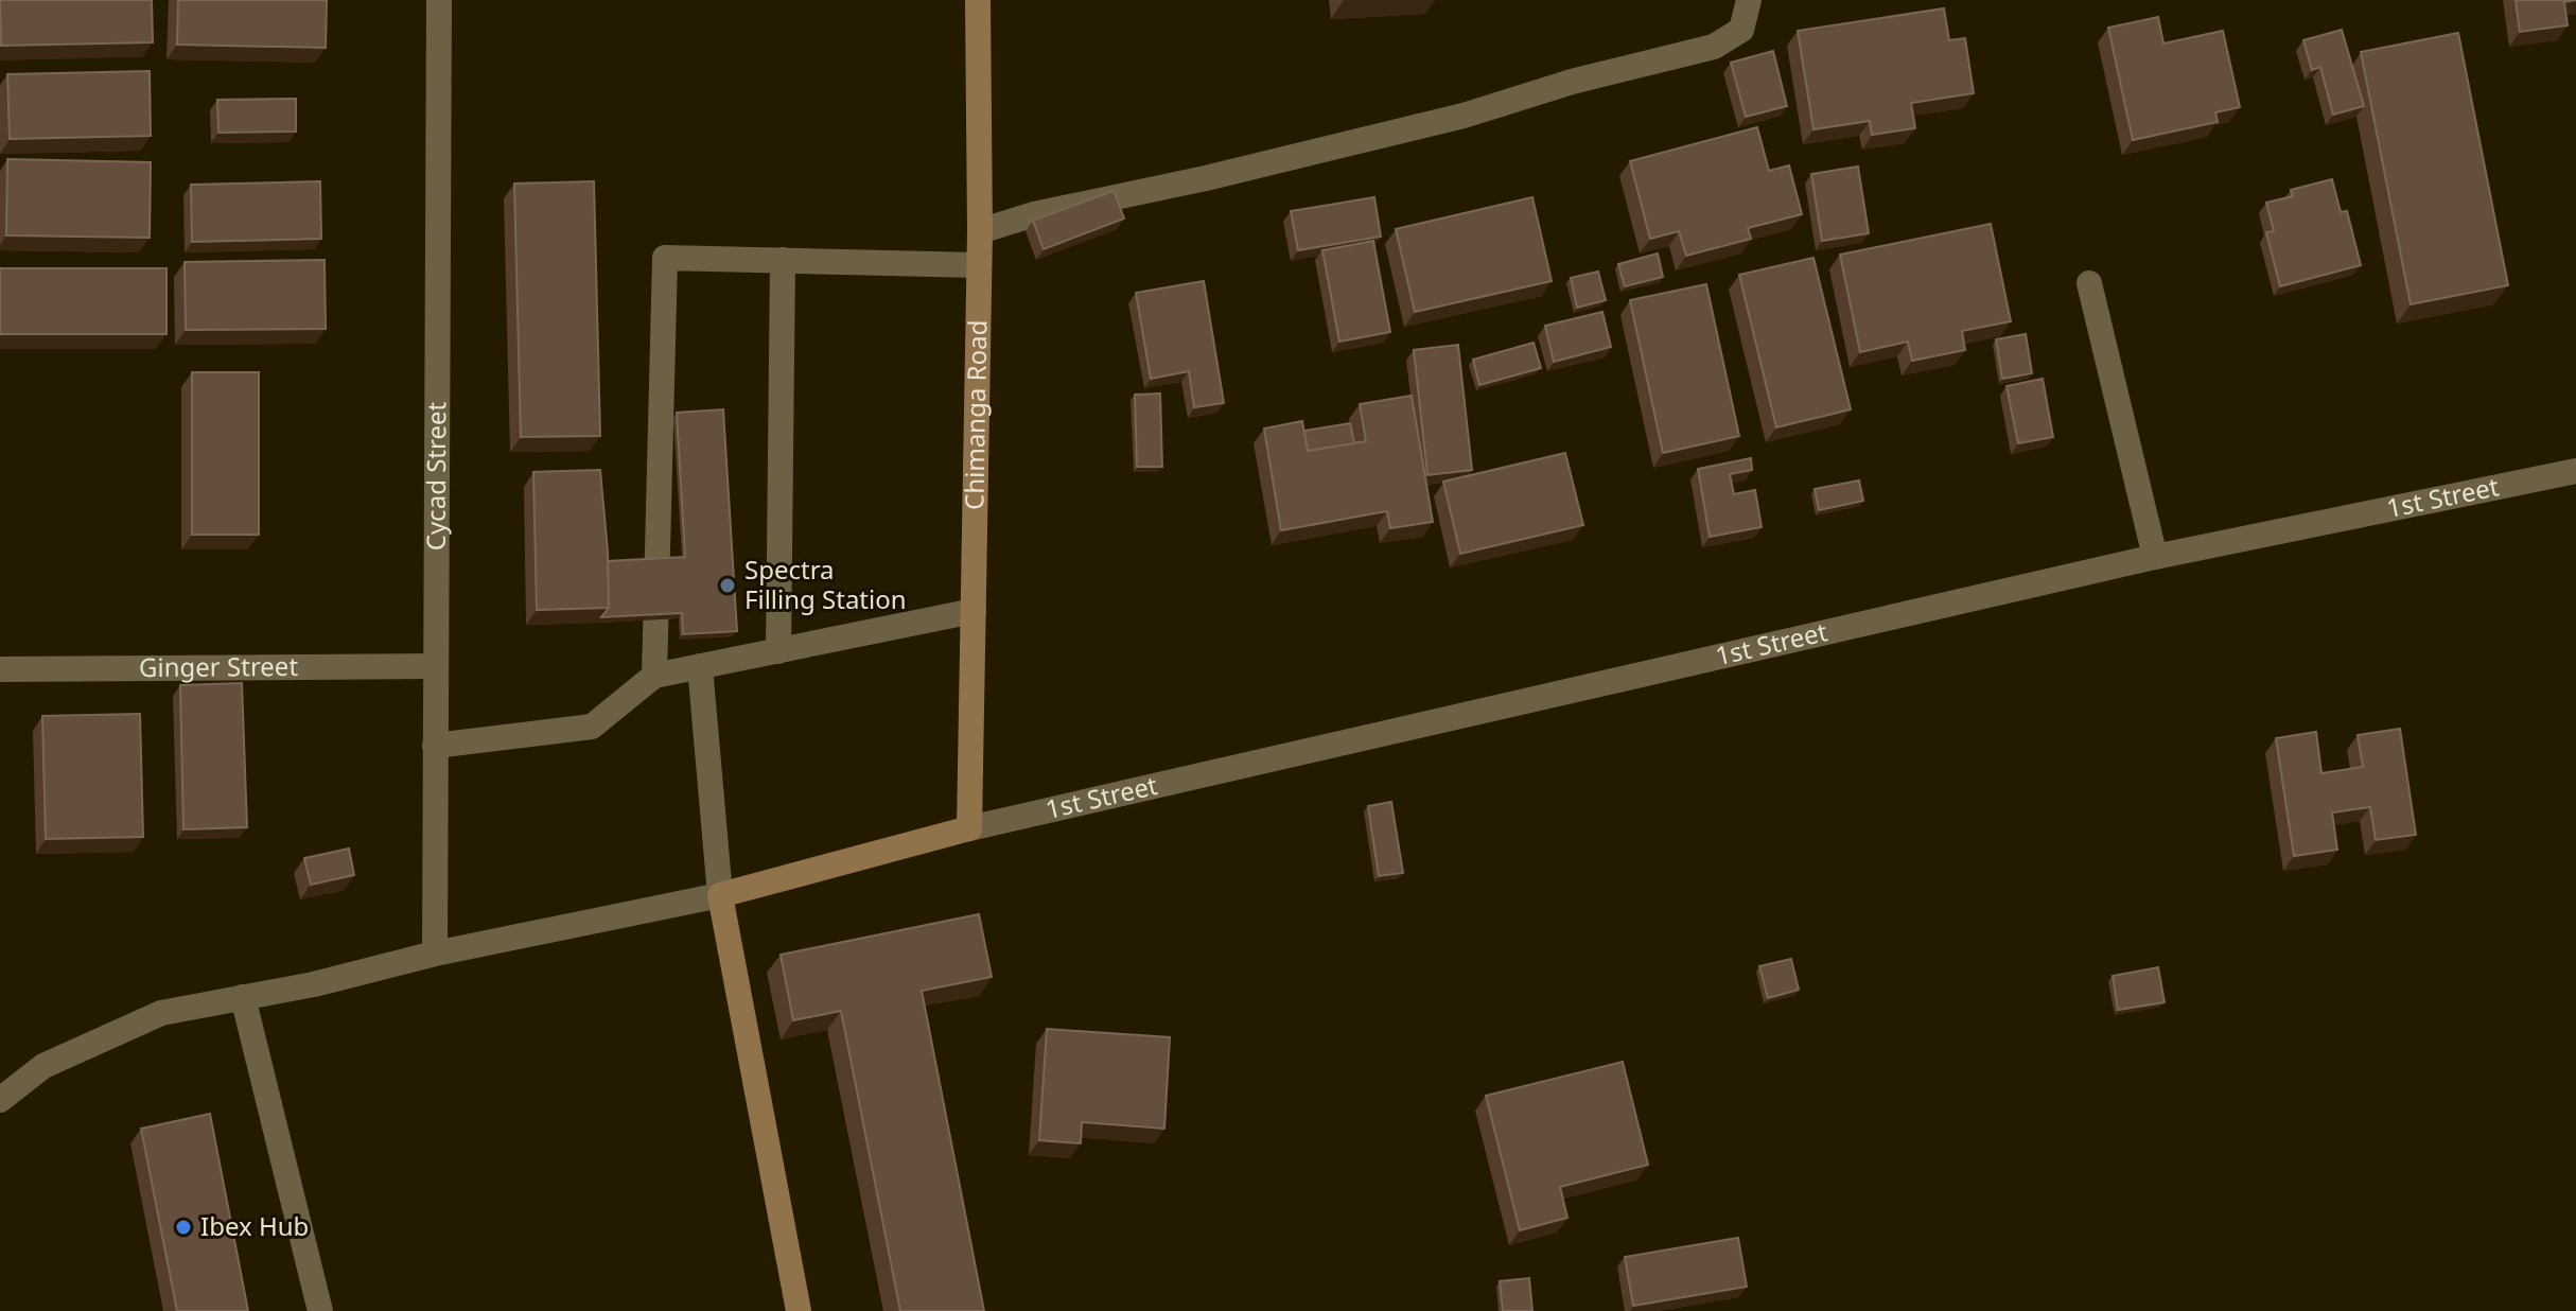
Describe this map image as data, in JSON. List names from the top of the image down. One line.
{"streets":{"street":["Chimanga Road","Cycad Street","1st Street","Ginger Street"]},"crossings":[["Chimanga Road","1st Street"],["Cycad Street","Ginger Street"]],"places":["Spectra Filling Station","Ibex Hub"]}
